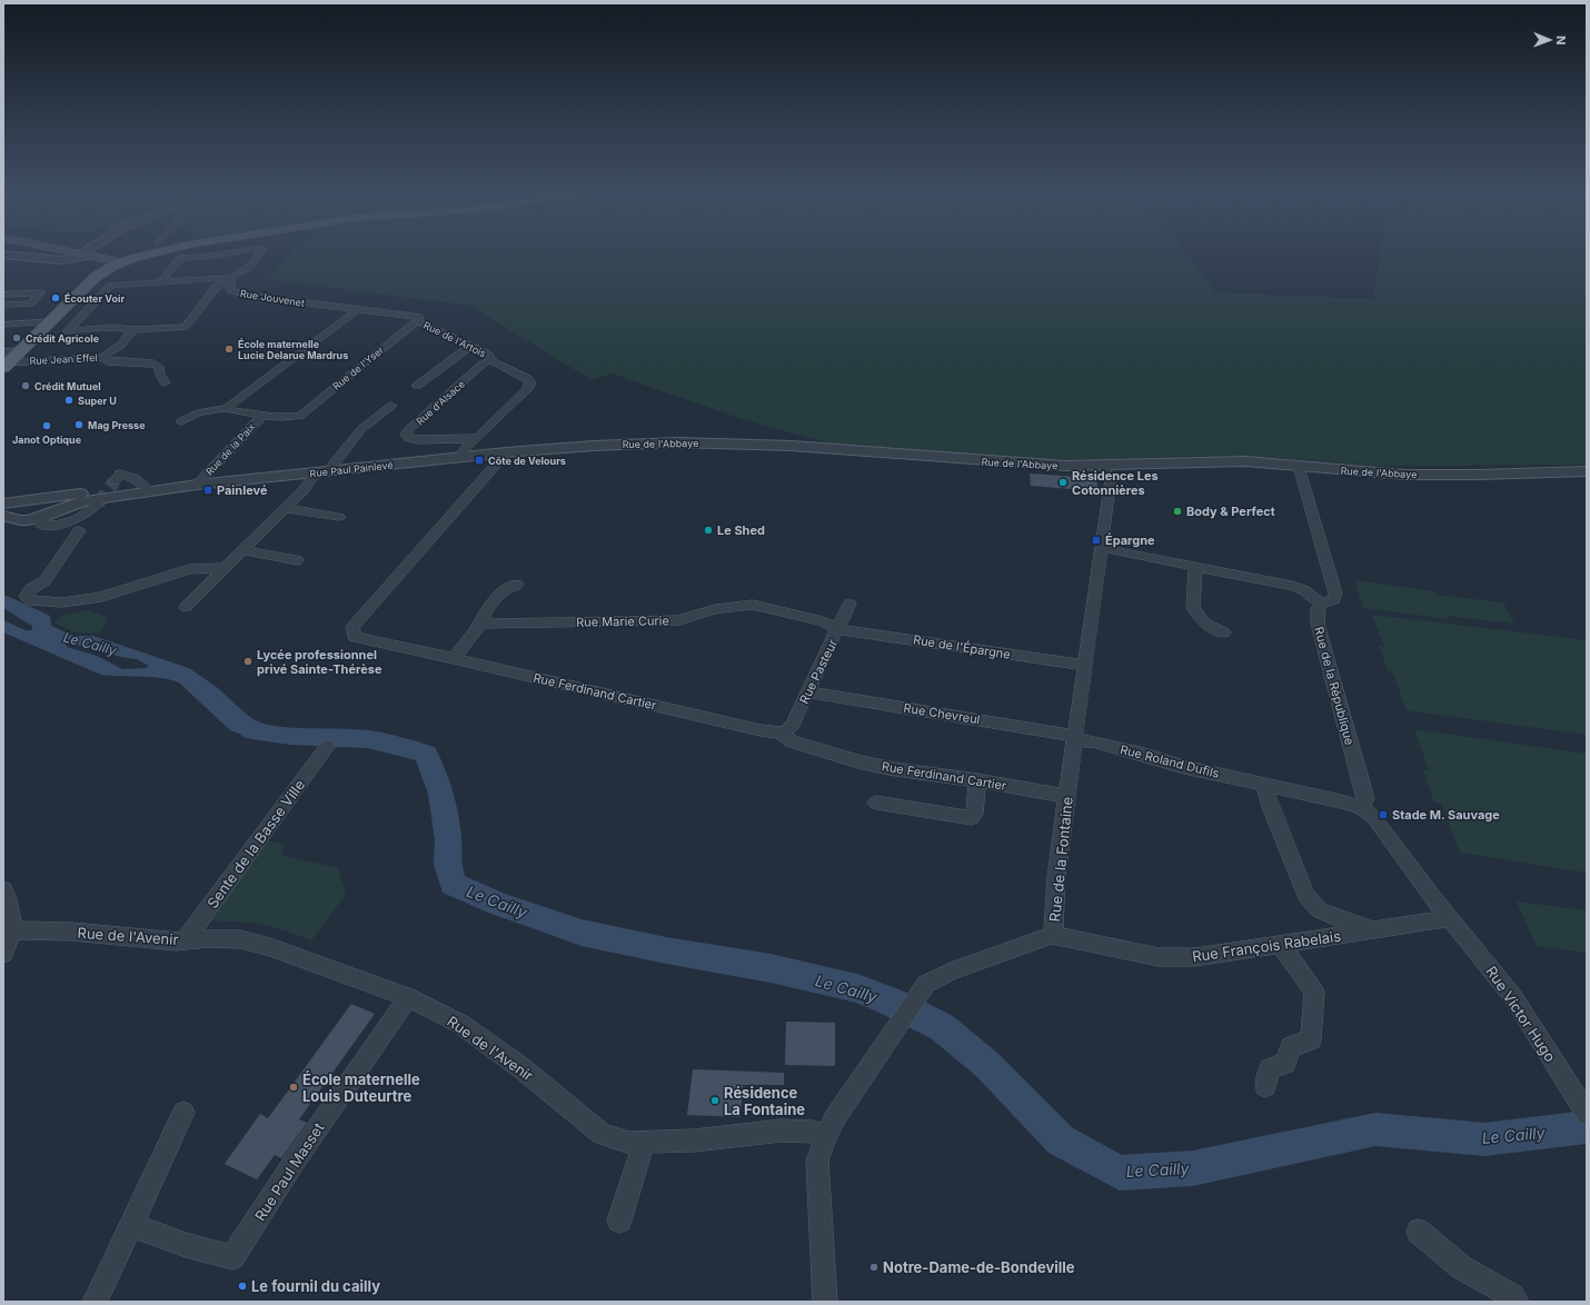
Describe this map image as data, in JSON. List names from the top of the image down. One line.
{"streets":{"street":["Rue Jouvenet","Rue de l'Artois","Rue Jean Effel","Rue de l'Yser","Rue d'Alsace","Rue de l'Abbaye","Rue de la Paix","Rue Paul Painlevé","Rue Marie Curie","Rue de l'Épargne","Rue Pasteur","Rue de la République","Rue Ferdinand Cartier","Rue Chevreul","Rue Roland Dufils","Sente de la Basse Ville","Rue de la Fontaine","Rue de l'Avenir","Rue François Rabelais","Rue Victor Hugo","Rue Paul Masset"]},"crossings":[["Rue Jouvenet","Rue de l'Artois"],["Rue Jouvenet","Rue Jean Effel"],["Rue de l'Artois","Rue de l'Yser"],["Rue de l'Artois","Rue d'Alsace"],["Rue de l'Yser","Rue de la Paix"],["Rue de l'Abbaye","Rue Paul Painlevé"],["Rue de l'Abbaye","Rue Ferdinand Cartier"],["Rue de l'Abbaye","Rue de la Fontaine"],["Rue de la Paix","Rue Paul Painlevé"],["Rue Paul Painlevé","Rue Ferdinand Cartier"],["Rue Marie Curie","Rue de l'Épargne"],["Rue Marie Curie","Rue Pasteur"],["Rue de l'Épargne","Rue Pasteur"],["Rue de l'Épargne","Rue de la Fontaine"],["Rue Pasteur","Rue Ferdinand Cartier"],["Rue Pasteur","Rue Chevreul"],["Rue de la République","Rue Roland Dufils"],["Rue de la République","Rue Victor Hugo"],["Rue Ferdinand Cartier","Rue de la Fontaine"],["Rue Chevreul","Rue Roland Dufils"],["Rue Chevreul","Rue de la Fontaine"],["Rue Roland Dufils","Rue de la Fontaine"],["Rue Roland Dufils","Rue Victor Hugo"],["Sente de la Basse Ville","Rue de l'Avenir"],["Rue de la Fontaine","Rue de l'Avenir"],["Rue de la Fontaine","Rue François Rabelais"],["Rue de l'Avenir","Rue Paul Masset"],["Rue François Rabelais","Rue Victor Hugo"]],"water":["Le Cailly"],"places":{"other":["Écouter Voir","Crédit Agricole","École maternelle Lucie Delarue Mardrus","Crédit Mutuel","Super U","Mag Presse","Janot Optique","Résidence Les Cotonnières","Body & Perfect","Le Shed","Lycée professionnel privé Sainte-Thérèse","École maternelle Louis Duteurtre","Résidence La Fontaine","Notre-Dame-de-Bondeville","Le fournil du cailly"],"transit":["Côte de Velours","Painlevé","Épargne","Stade M. Sauvage"]},"north":"right"}
